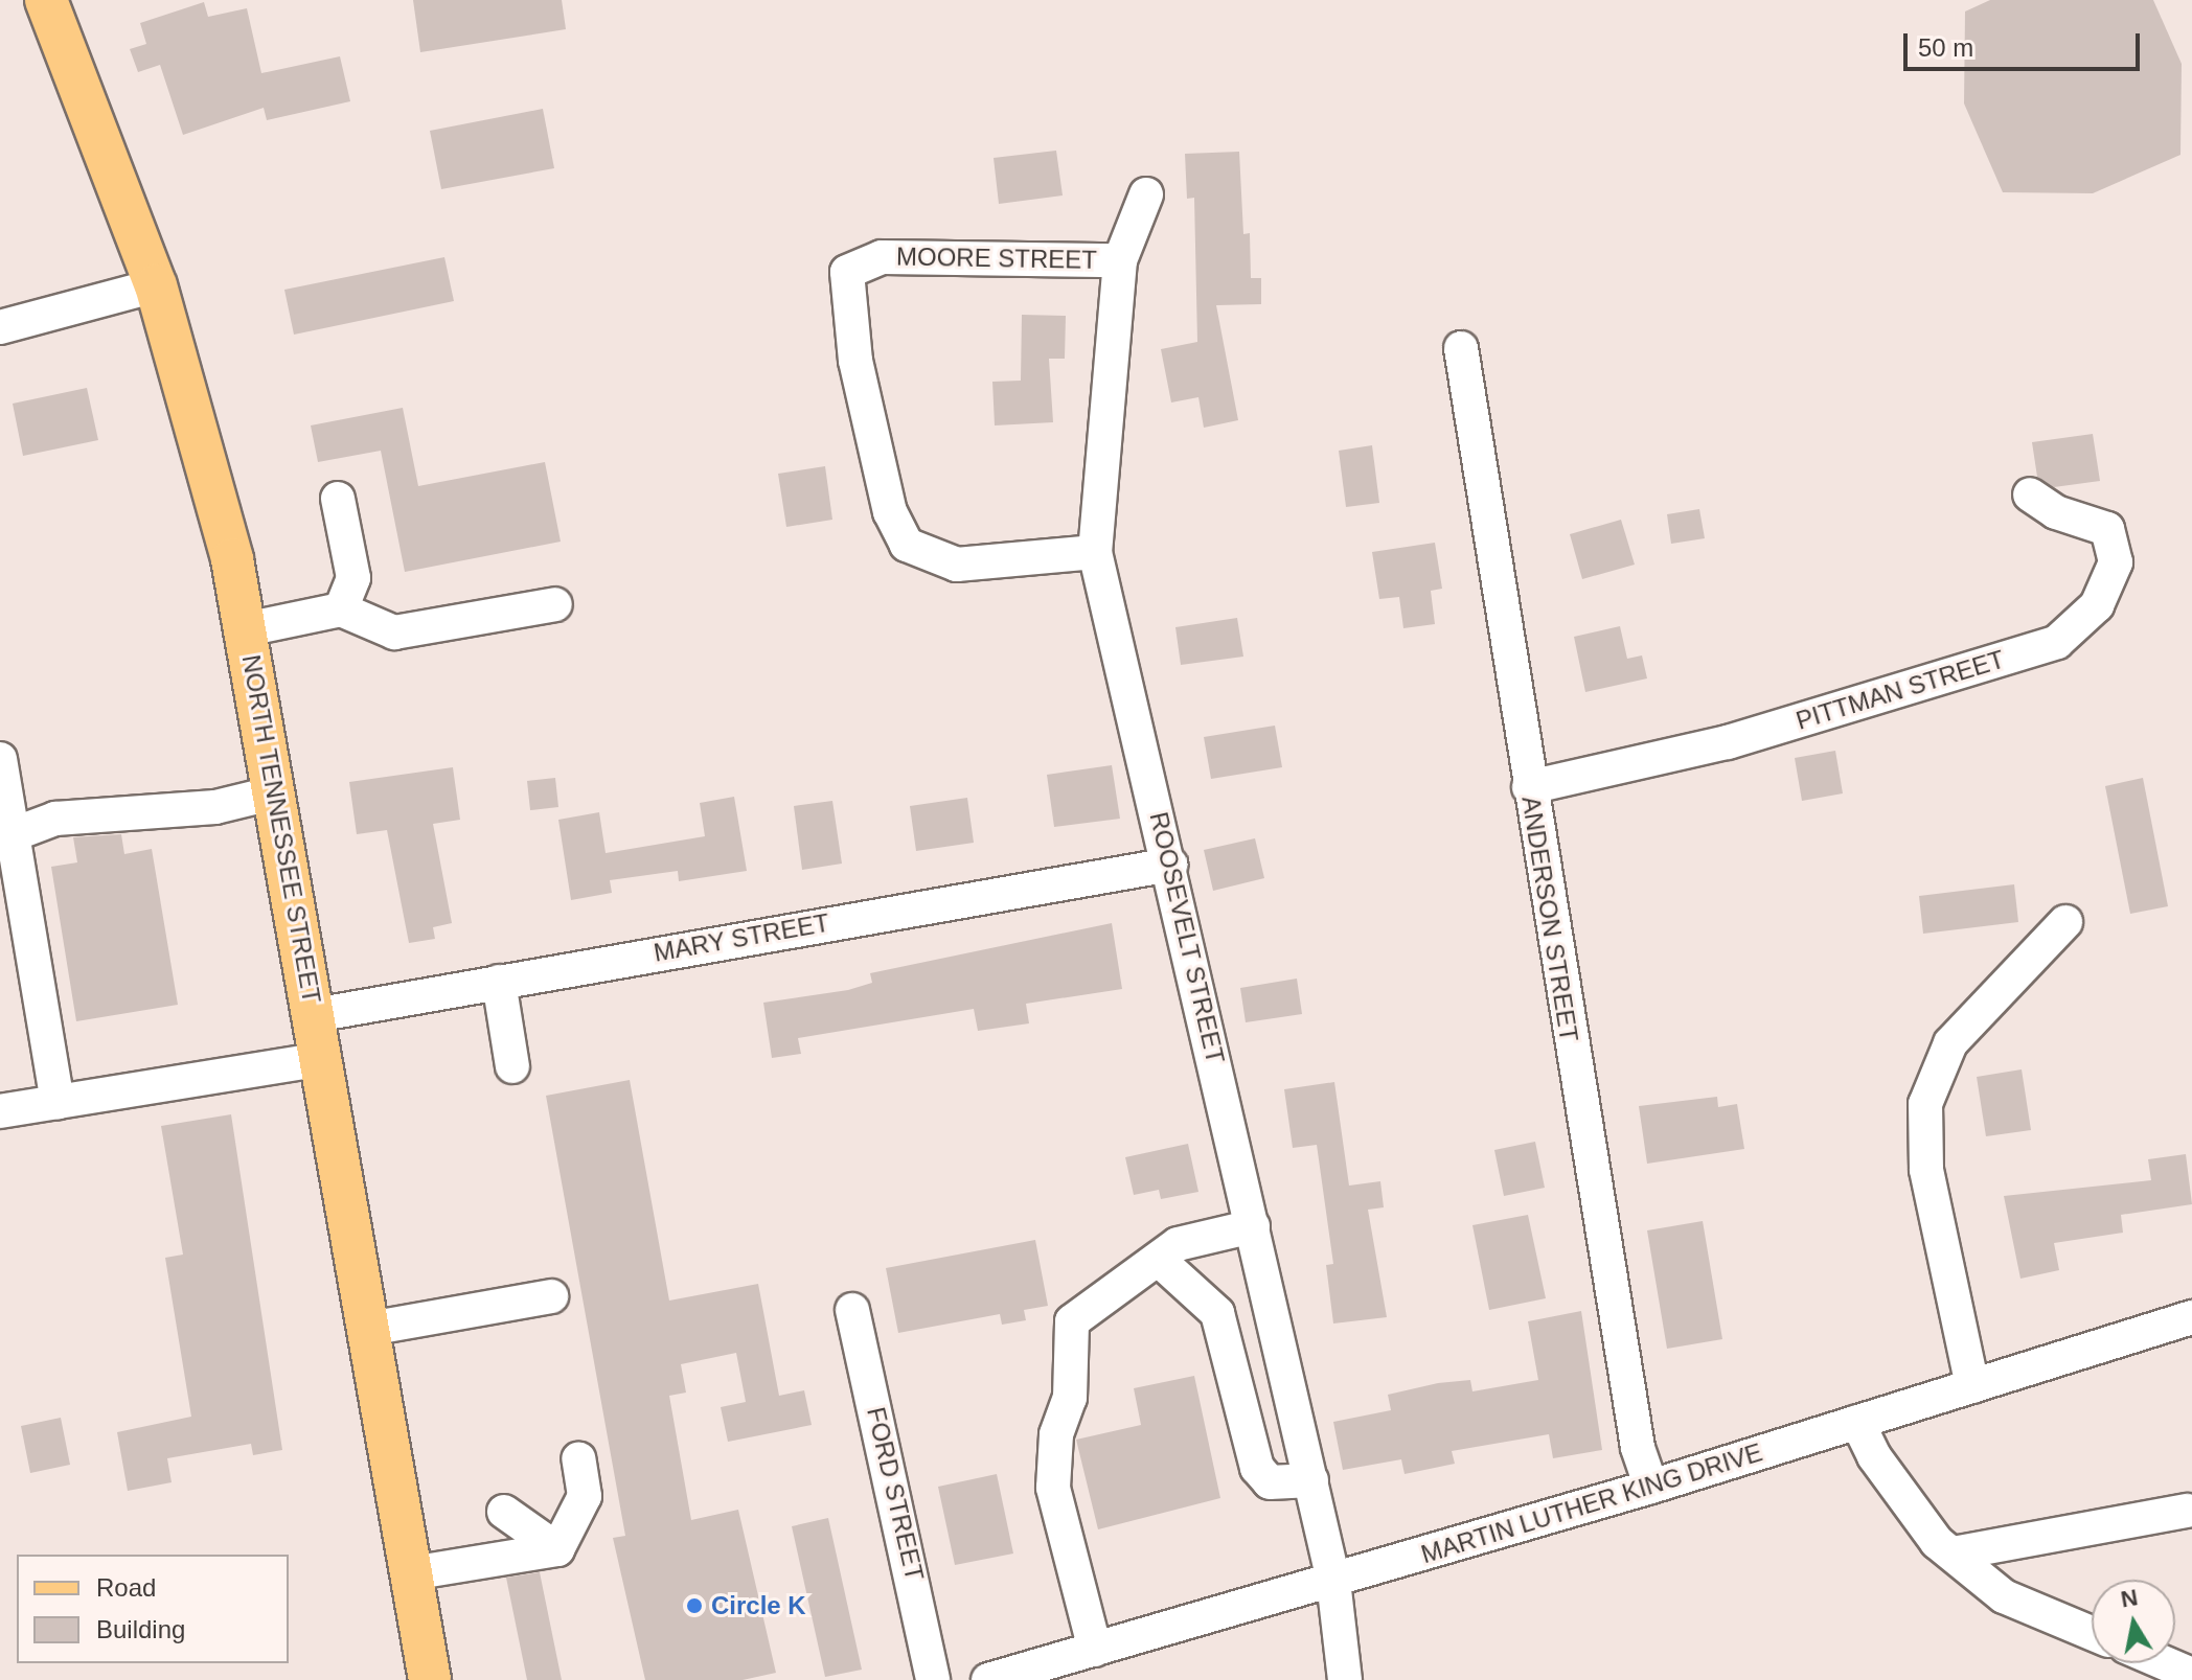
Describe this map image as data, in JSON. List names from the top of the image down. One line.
{"streets":{"main road":["NORTH TENNESSEE STREET"],"street":["MOORE STREET","PITTMAN STREET","ANDERSON STREET","MARY STREET","ROOSEVELT STREET","FORD STREET","MARTIN LUTHER KING DRIVE"]},"crossings":[["MOORE STREET","ROOSEVELT STREET"],["PITTMAN STREET","ANDERSON STREET"],["NORTH TENNESSEE STREET","MARY STREET"],["ANDERSON STREET","MARTIN LUTHER KING DRIVE"],["MARY STREET","ROOSEVELT STREET"],["ROOSEVELT STREET","MARTIN LUTHER KING DRIVE"]],"places":["Circle K"],"legend":["Road","Building"],"scale_bar":"50 m","north":"top"}
